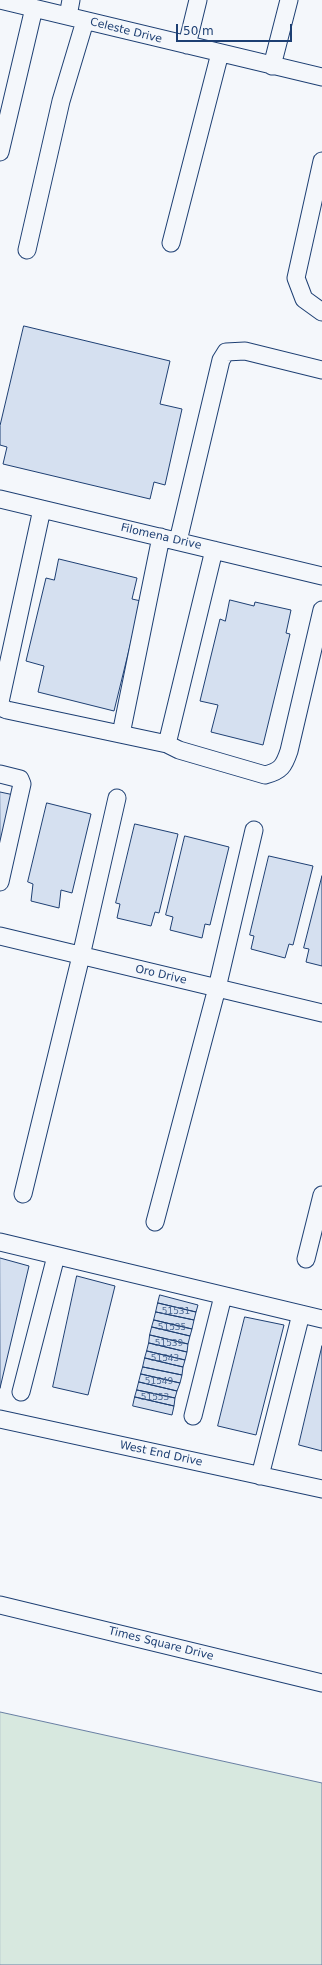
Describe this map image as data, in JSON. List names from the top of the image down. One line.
{"streets":{"street":["Celeste Drive","Filomena Drive","Oro Drive","West End Drive","Times Square Drive"]},"house_numbers":["51531","51535","51539","51543","51549","51553"],"scale_bar":"50 m"}
